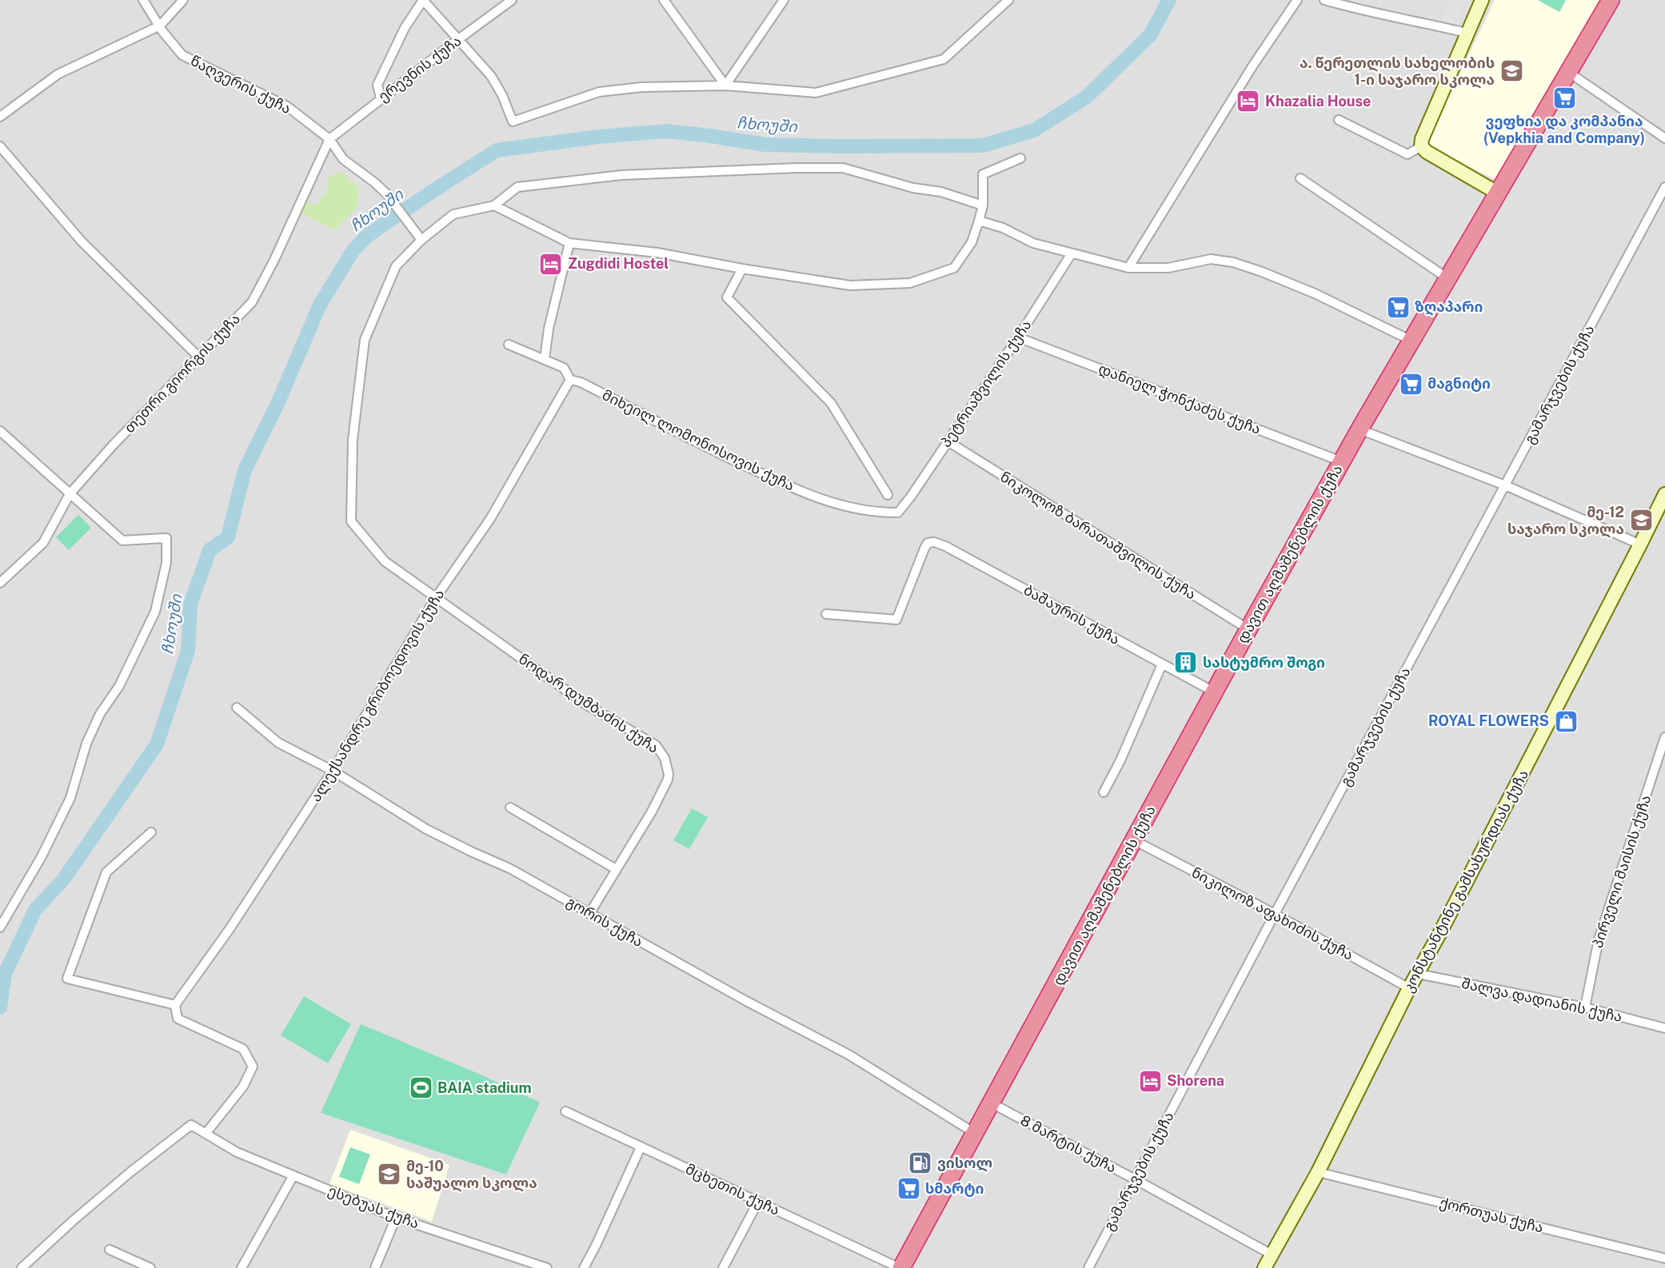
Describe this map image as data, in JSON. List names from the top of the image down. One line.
{"streets":{"highway":["დავით აღმაშენებლის ქუჩა"],"main road":["კონსტანტინე გამსახურდიას ქუჩა"],"street":["ერევნის ქუჩა","წაღვერის ქუჩა","თეთრი გიორგის ქუჩა","პეტრიაშვილის ქუჩა","გამარჯვების ქუჩა","დანიელ ჭონქაძეს ქუჩა","მიხეილ ლომონოსოვის ქუჩა","ნიკოლოზ ბარათაშვილის ქუჩა","ბაშაურის ქუჩა","ალექსანდრე გრიბოედოვის ქუჩა","ნოდარ დუმბაძის ქუჩა","პირველი მაისის ქუჩა","ნიკილოზ აფახიძის ქუჩა","გორის ქუჩა","შალვა დადიანის ქუჩა","8 მარტის ქუჩა","მცხეთის ქუჩა","ესებუას ქუჩა","ქორთუას ქუჩა"]},"crossings":[["ერევნის ქუჩა","წაღვერის ქუჩა"],["ერევნის ქუჩა","თეთრი გიორგის ქუჩა"],["წაღვერის ქუჩა","თეთრი გიორგის ქუჩა"],["წაღვერის ქუჩა","ნოდარ დუმბაძის ქუჩა"],["პეტრიაშვილის ქუჩა","დანიელ ჭონქაძეს ქუჩა"],["პეტრიაშვილის ქუჩა","მიხეილ ლომონოსოვის ქუჩა"],["პეტრიაშვილის ქუჩა","ნიკოლოზ ბარათაშვილის ქუჩა"],["გამარჯვების ქუჩა","ნიკილოზ აფახიძის ქუჩა"],["გამარჯვების ქუჩა","8 მარტის ქუჩა"],["დანიელ ჭონქაძეს ქუჩა","დავით აღმაშენებლის ქუჩა"],["მიხეილ ლომონოსოვის ქუჩა","ალექსანდრე გრიბოედოვის ქუჩა"],["ნიკოლოზ ბარათაშვილის ქუჩა","დავით აღმაშენებლის ქუჩა"],["დავით აღმაშენებლის ქუჩა","ბაშაურის ქუჩა"],["დავით აღმაშენებლის ქუჩა","ნიკილოზ აფახიძის ქუჩა"],["დავით აღმაშენებლის ქუჩა","გორის ქუჩა"],["დავით აღმაშენებლის ქუჩა","8 მარტის ქუჩა"],["დავით აღმაშენებლის ქუჩა","მცხეთის ქუჩა"],["ალექსანდრე გრიბოედოვის ქუჩა","ნოდარ დუმბაძის ქუჩა"],["ალექსანდრე გრიბოედოვის ქუჩა","გორის ქუჩა"],["ნოდარ დუმბაძის ქუჩა","გორის ქუჩა"],["პირველი მაისის ქუჩა","შალვა დადიანის ქუჩა"],["კონსტანტინე გამსახურდიას ქუჩა","ნიკილოზ აფახიძის ქუჩა"],["კონსტანტინე გამსახურდიას ქუჩა","შალვა დადიანის ქუჩა"],["კონსტანტინე გამსახურდიას ქუჩა","8 მარტის ქუჩა"],["კონსტანტინე გამსახურდიას ქუჩა","ქორთუას ქუჩა"]],"water":["ჩხოუში"],"places":{"school or university":["ა. წერეთლის სახელობის 1-ი საჯარო სკოლა","მე-12 საჯარო სკოლა","მე-10 საშუალო სკოლა"],"supermarket":["ვეფხია და კომპანია (Vepkhia and Company)","ზღაპარი","მაგნიტი","სმარტი"],"hotel":["Khazalia House","Zugdidi Hostel","Shorena"],"building":["სასტუმრო შოგი"],"shop":["ROYAL FLOWERS"],"sports":["BAIA stadium"],"fuel station":["ვისოლ"]}}
